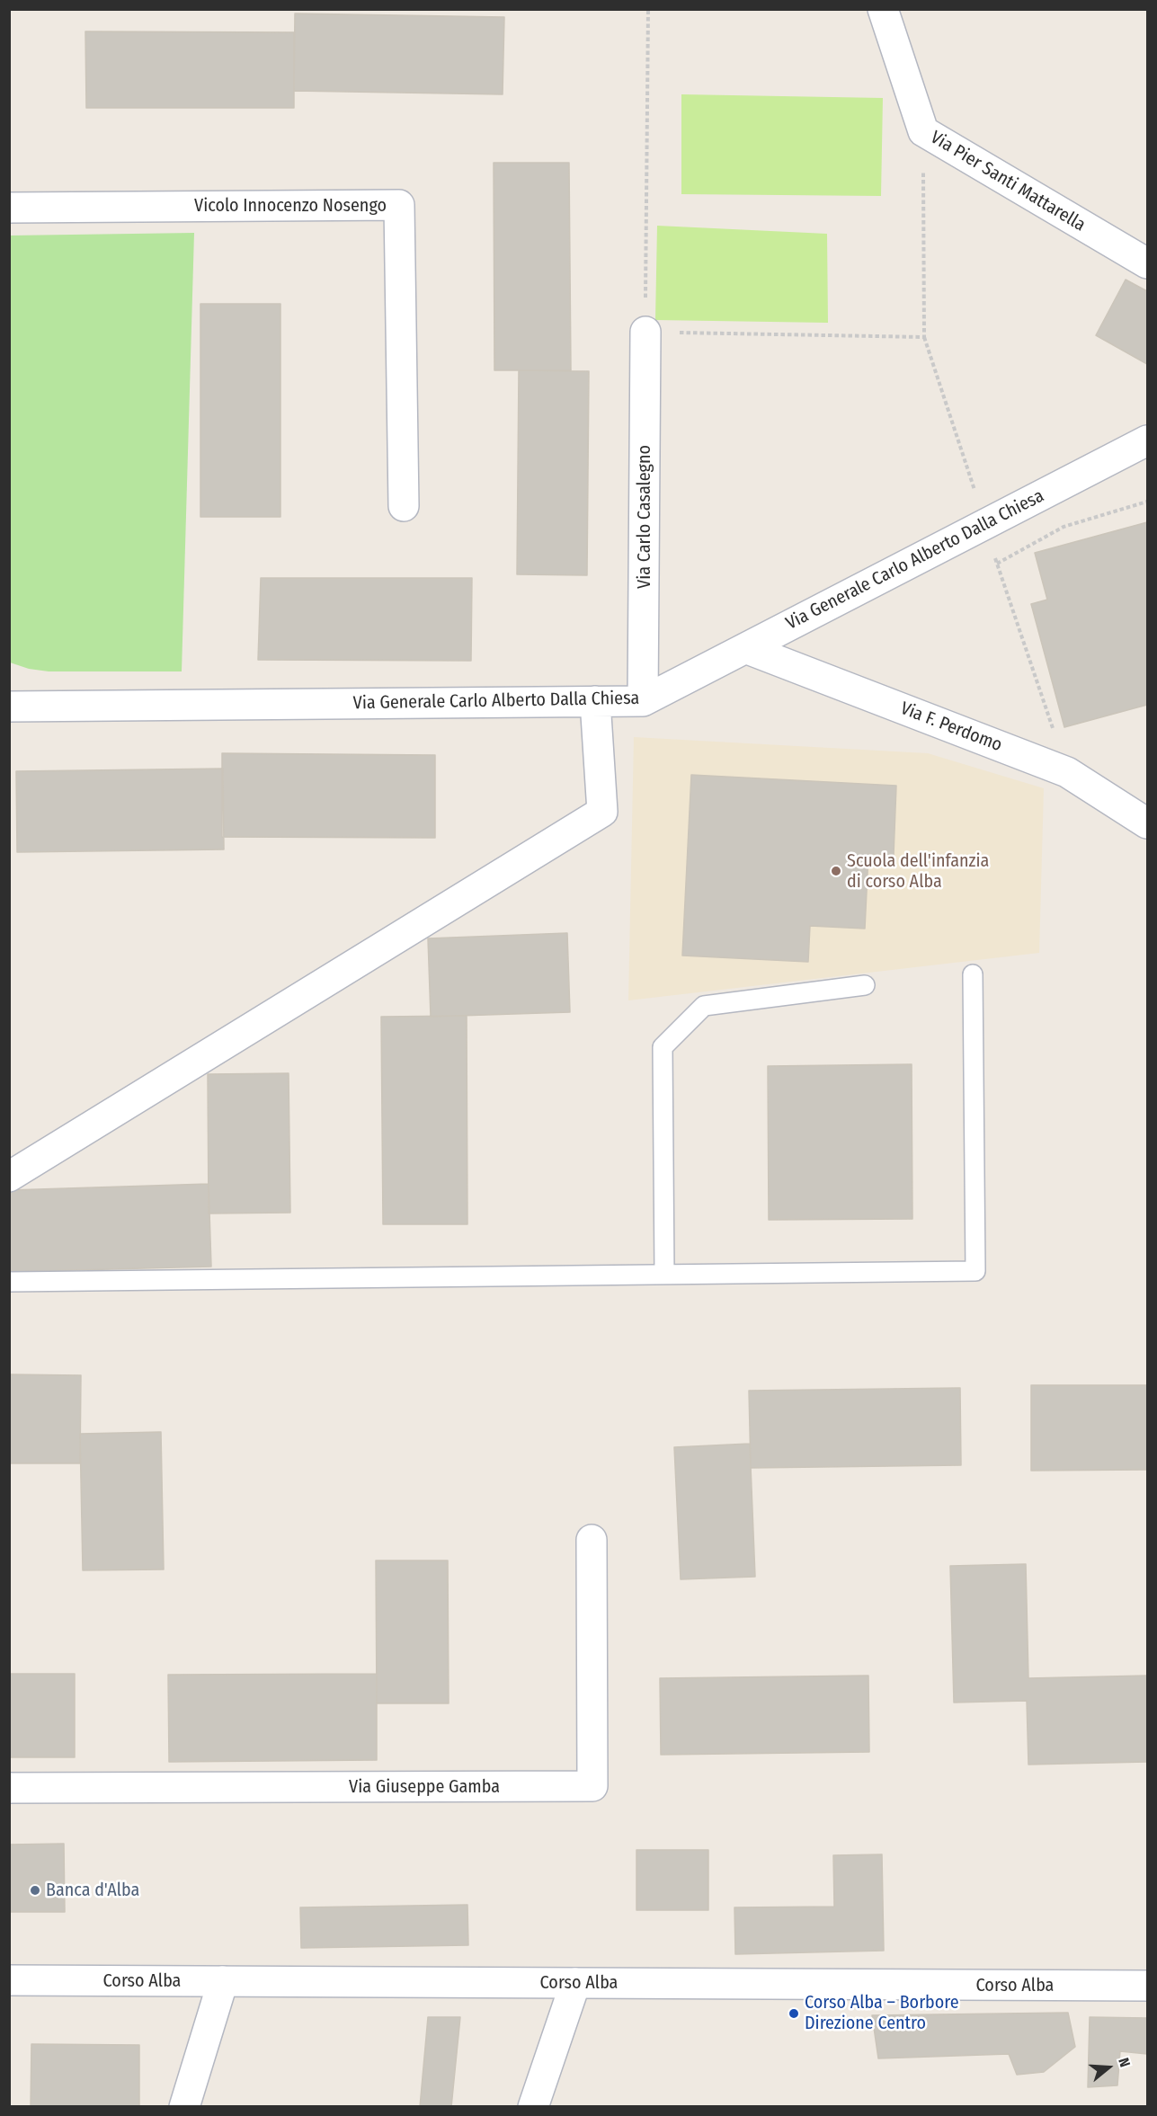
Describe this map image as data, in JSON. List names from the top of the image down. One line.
{"streets":{"street":["Via Pier Santi Mattarella","Vicolo Innocenzo Nosengo","Via Carlo Casalegno","Via Generale Carlo Alberto Dalla Chiesa","Via F. Perdomo","Via Giuseppe Gamba","Corso Alba"]},"crossings":[["Via Carlo Casalegno","Via Generale Carlo Alberto Dalla Chiesa"],["Via Generale Carlo Alberto Dalla Chiesa","Via F. Perdomo"]],"places":["Scuola dell'infanzia di corso Alba","Banca d'Alba","Corso Alba – Borbore Direzione Centro"],"north":"right"}
